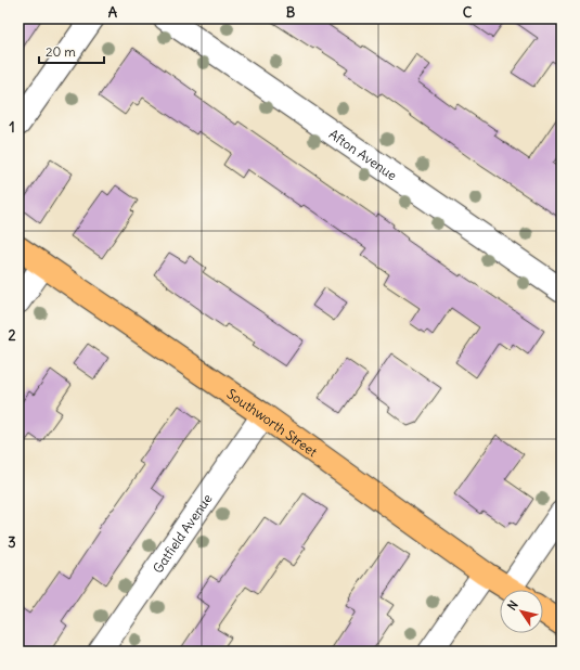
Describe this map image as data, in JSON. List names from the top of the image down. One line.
{"streets":{"main road":["Southworth Street"],"street":["Afton Avenue","Gatfield Avenue"]},"crossings":[["Southworth Street","Gatfield Avenue"]],"scale_bar":"20 m","north":"top left","grid":{"columns":["A","B","C"],"rows":["1","2","3"]}}
